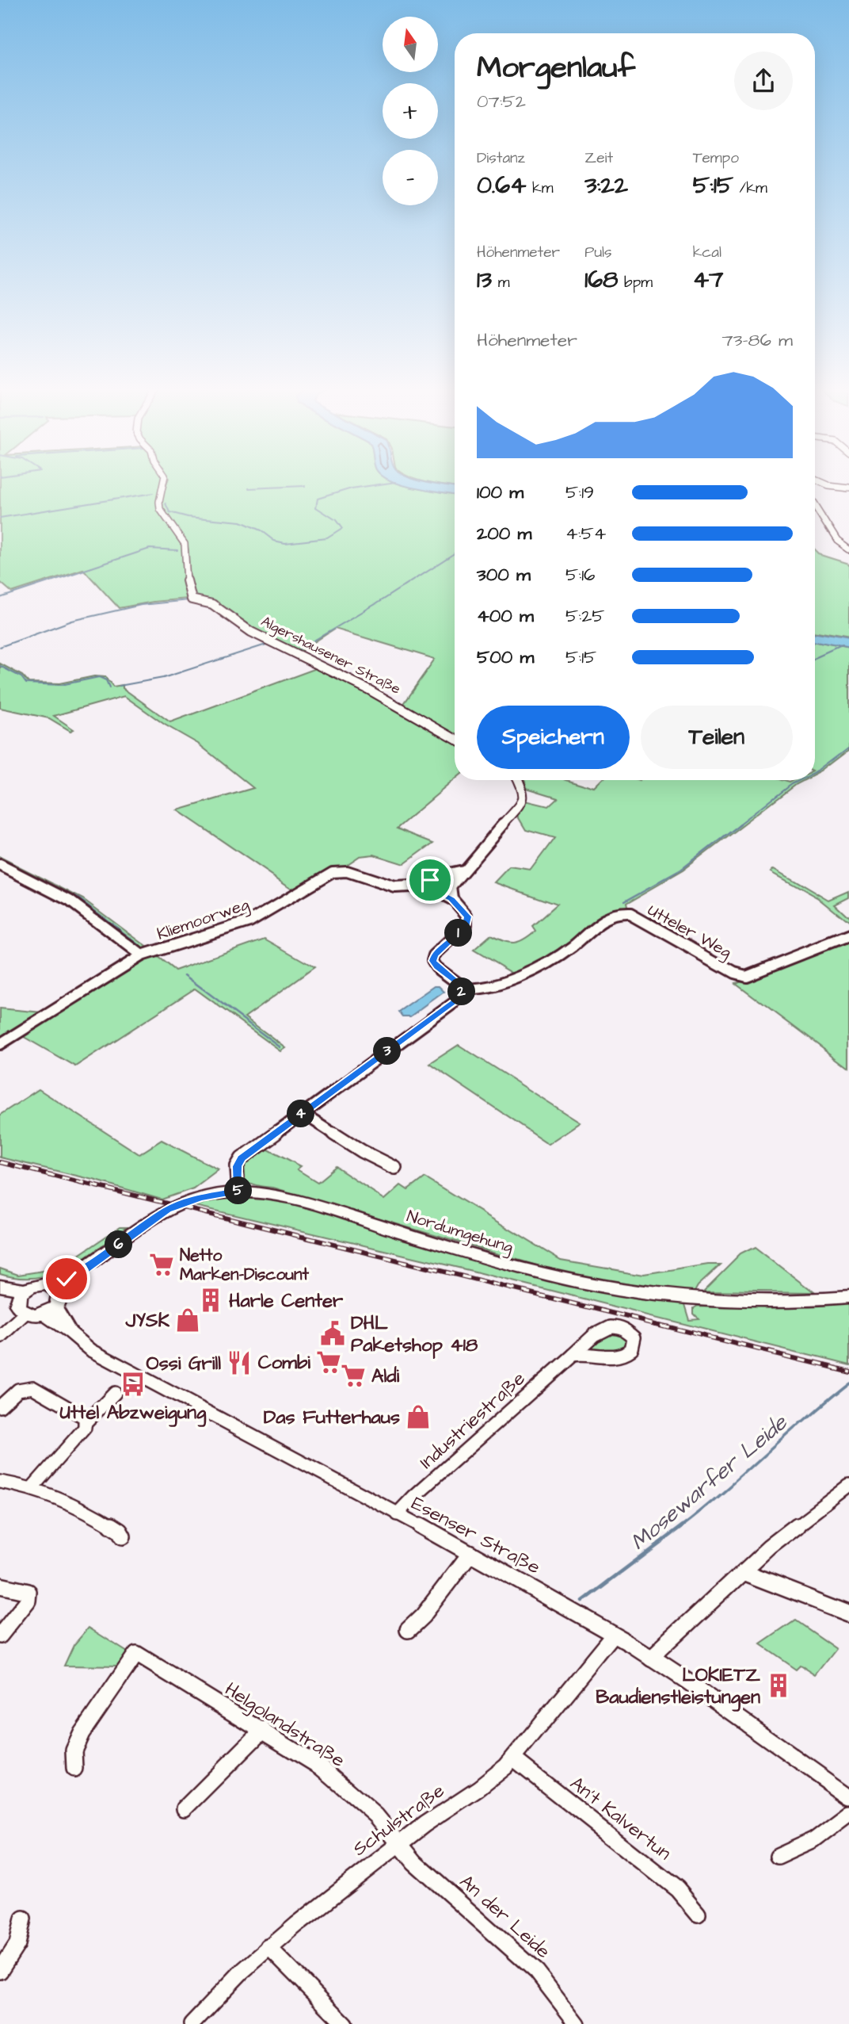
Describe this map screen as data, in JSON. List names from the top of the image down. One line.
{"streets":{"main road":["Nordumgehung"],"street":["Algershausener Straße","Kliemoorweg","Utteler Weg","Industriestraße","Esenser Straße","Helgolandstraße","An't Kalvertun","Schulstraße","An der Leide"]},"crossings":[["Nordumgehung","Esenser Straße"],["Industriestraße","Esenser Straße"],["Esenser Straße","Schulstraße"],["Helgolandstraße","Schulstraße"],["Helgolandstraße","An der Leide"],["An't Kalvertun","Schulstraße"],["Schulstraße","An der Leide"]],"water":["Mosewarfer Leide"],"places":{"supermarket":["Netto Marken-Discount","Combi","Aldi"],"building":["Harle Center","LOKIETZ Baudienstleistungen"],"shop":["JYSK","Das Futterhaus"],"public building":["DHL Paketshop 418"],"restaurant":["Ossi Grill"],"bus stop":["Uttel Abzweigung"]},"north":"top","page":{"map_buttons":["+","−"],"heading":["Morgenlauf","07:52"],"stats":[["Distanz","0.64 km"],["Zeit","3:22"],["Tempo","5:15 /km"],["Höhenmeter","13 m"],["Puls","168 bpm"],["kcal","47"]],"chart":["Höhenmeter","73–86 m"],"list":[{"name":"100 m","note":"5:19"},{"name":"200 m","note":"4:54"},{"name":"300 m","note":"5:16"},{"name":"400 m","note":"5:25"},{"name":"500 m","note":"5:15"}],"buttons":["Speichern","Teilen"],"pins":["1","2","3","4","5","6"]}}
